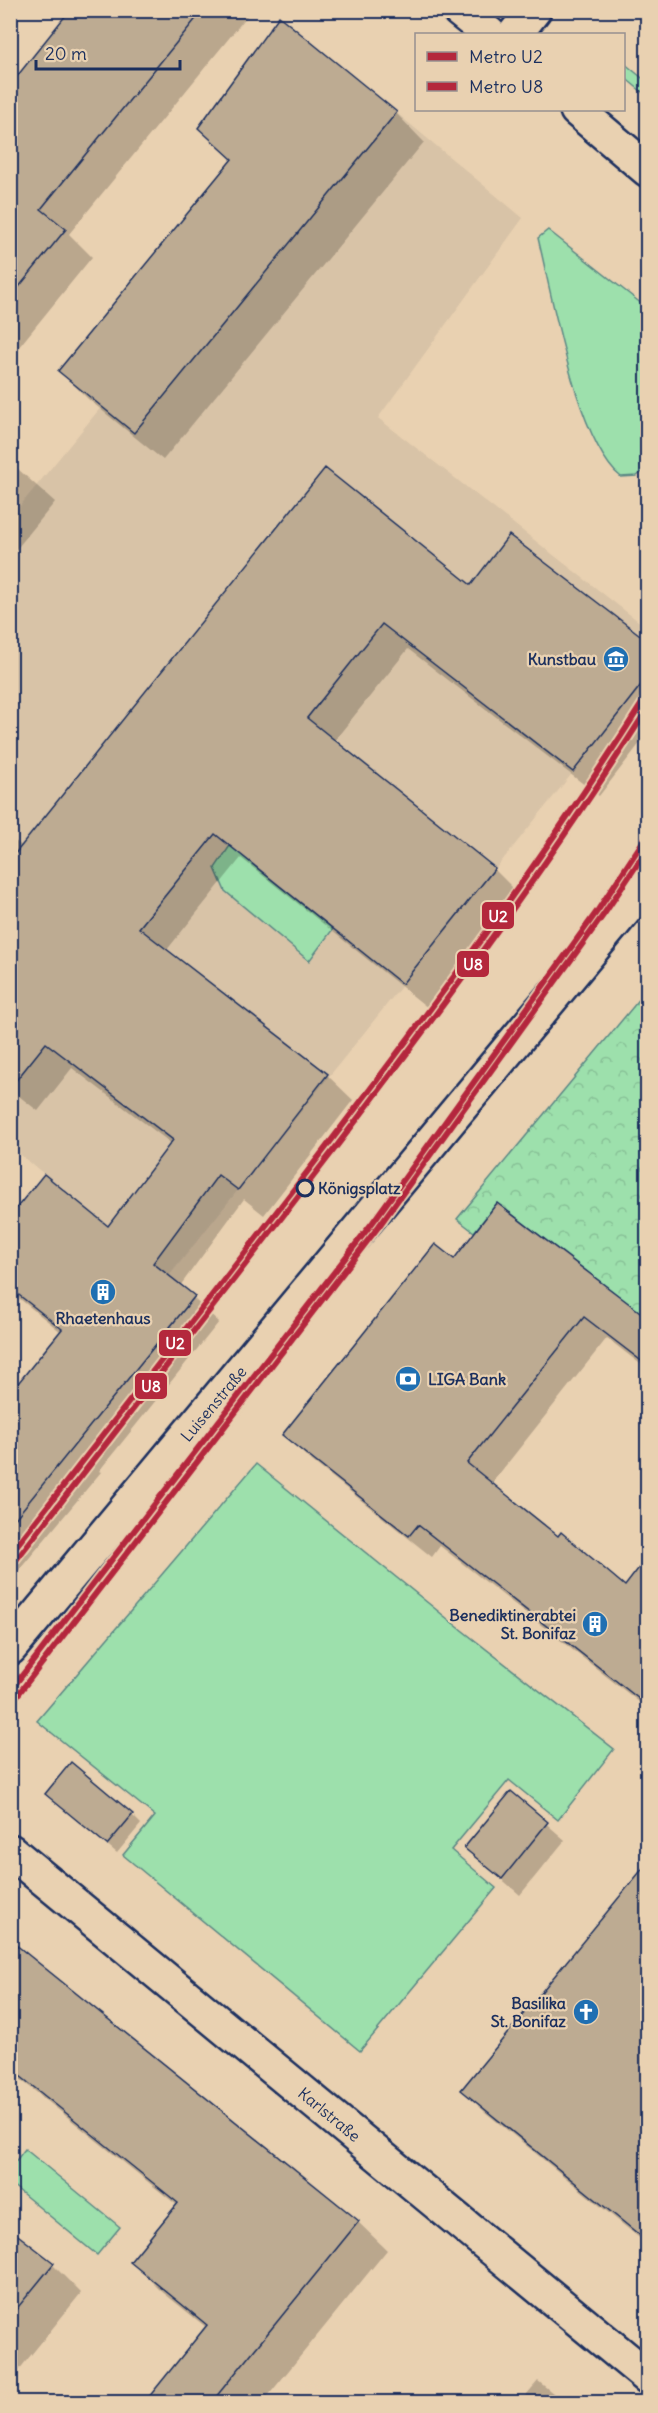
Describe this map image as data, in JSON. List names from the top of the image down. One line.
{"streets":{"street":["Luisenstraße","Karlstraße"]},"places":{"museum":["Kunstbau"],"other":["Königsplatz"],"building":["Rhaetenhaus","Benediktinerabtei St. Bonifaz"],"bank":["LIGA Bank"],"church":["Basilika St. Bonifaz"]},"lines":["metro line U2","metro line U8"],"legend":["Metro U2","Metro U8"],"scale_bar":"20 m"}
